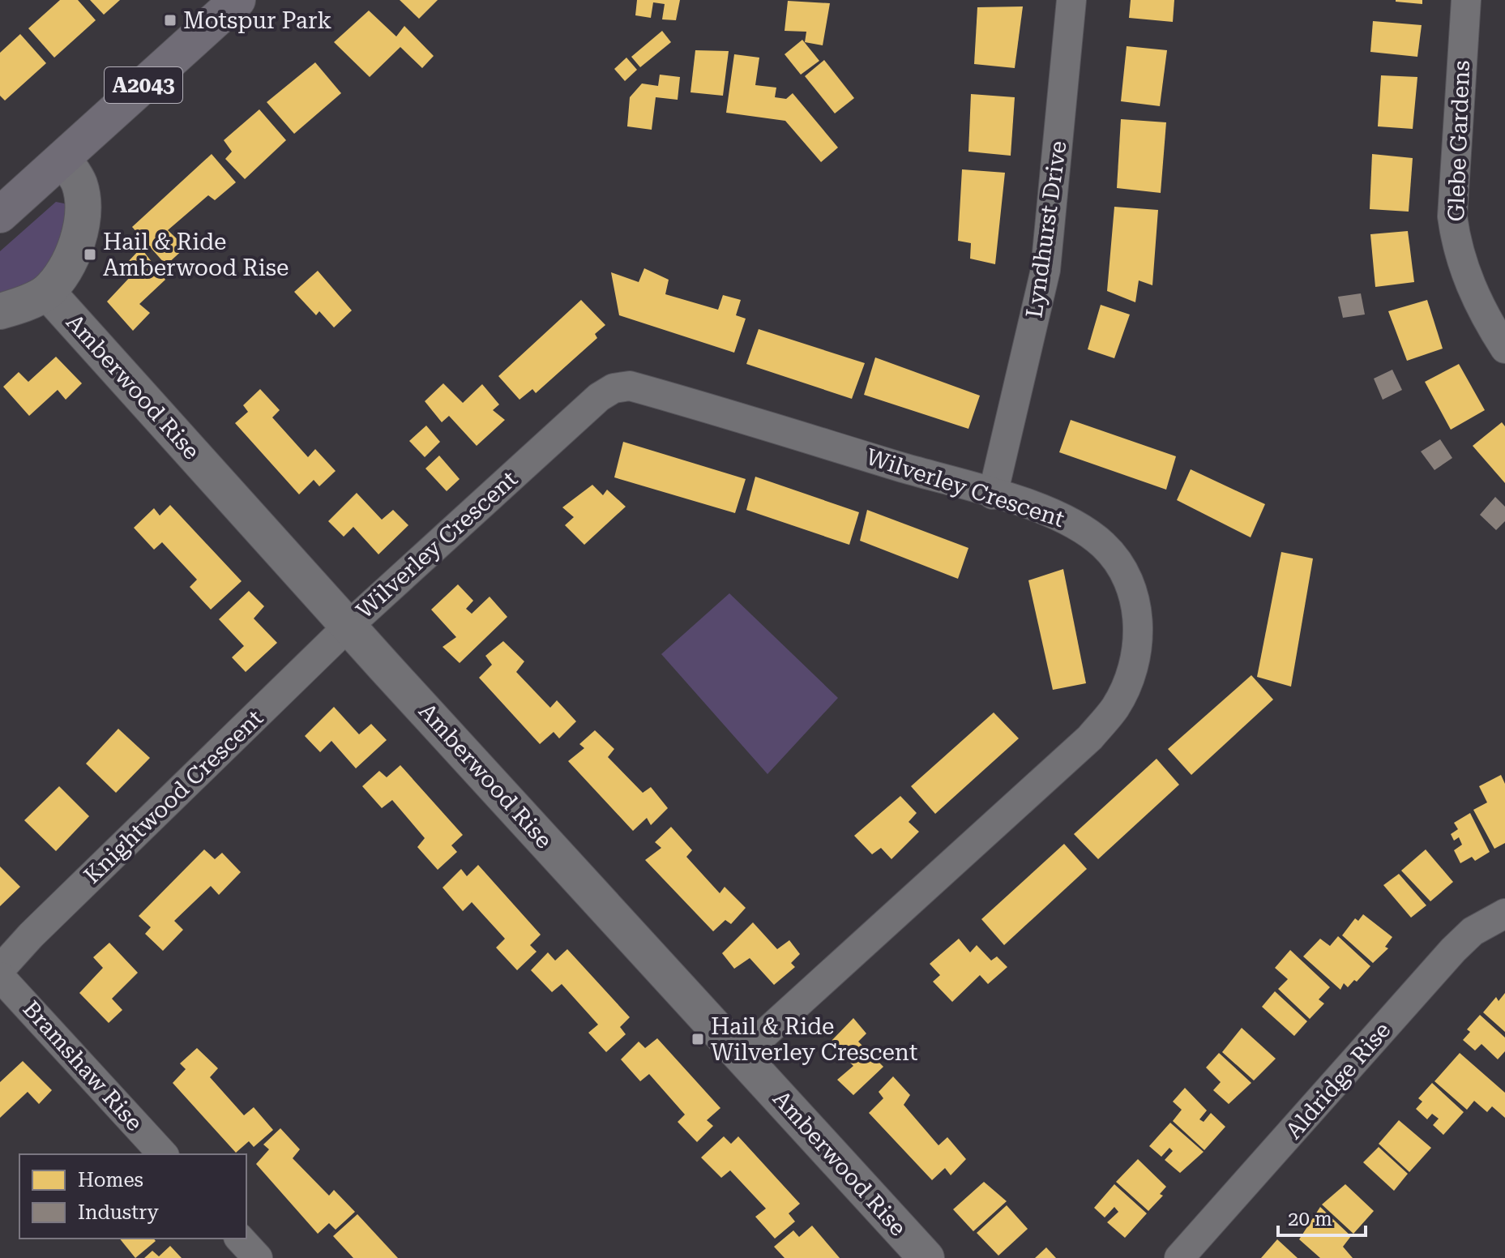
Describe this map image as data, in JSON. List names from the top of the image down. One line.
{"streets":{"main road":["A2043"],"street":["Glebe Gardens","Lyndhurst Drive","Amberwood Rise","Wilverley Crescent","Knightwood Crescent","Bramshaw Rise","Aldridge Rise"]},"crossings":[["Lyndhurst Drive","Wilverley Crescent"],["Amberwood Rise","Wilverley Crescent"],["Amberwood Rise","Knightwood Crescent"],["Wilverley Crescent","Knightwood Crescent"]],"places":{"transit":["Motspur Park","Hail & Ride Amberwood Rise","Hail & Ride Wilverley Crescent"]},"legend":["Homes","Industry"],"scale_bar":"20 m"}
